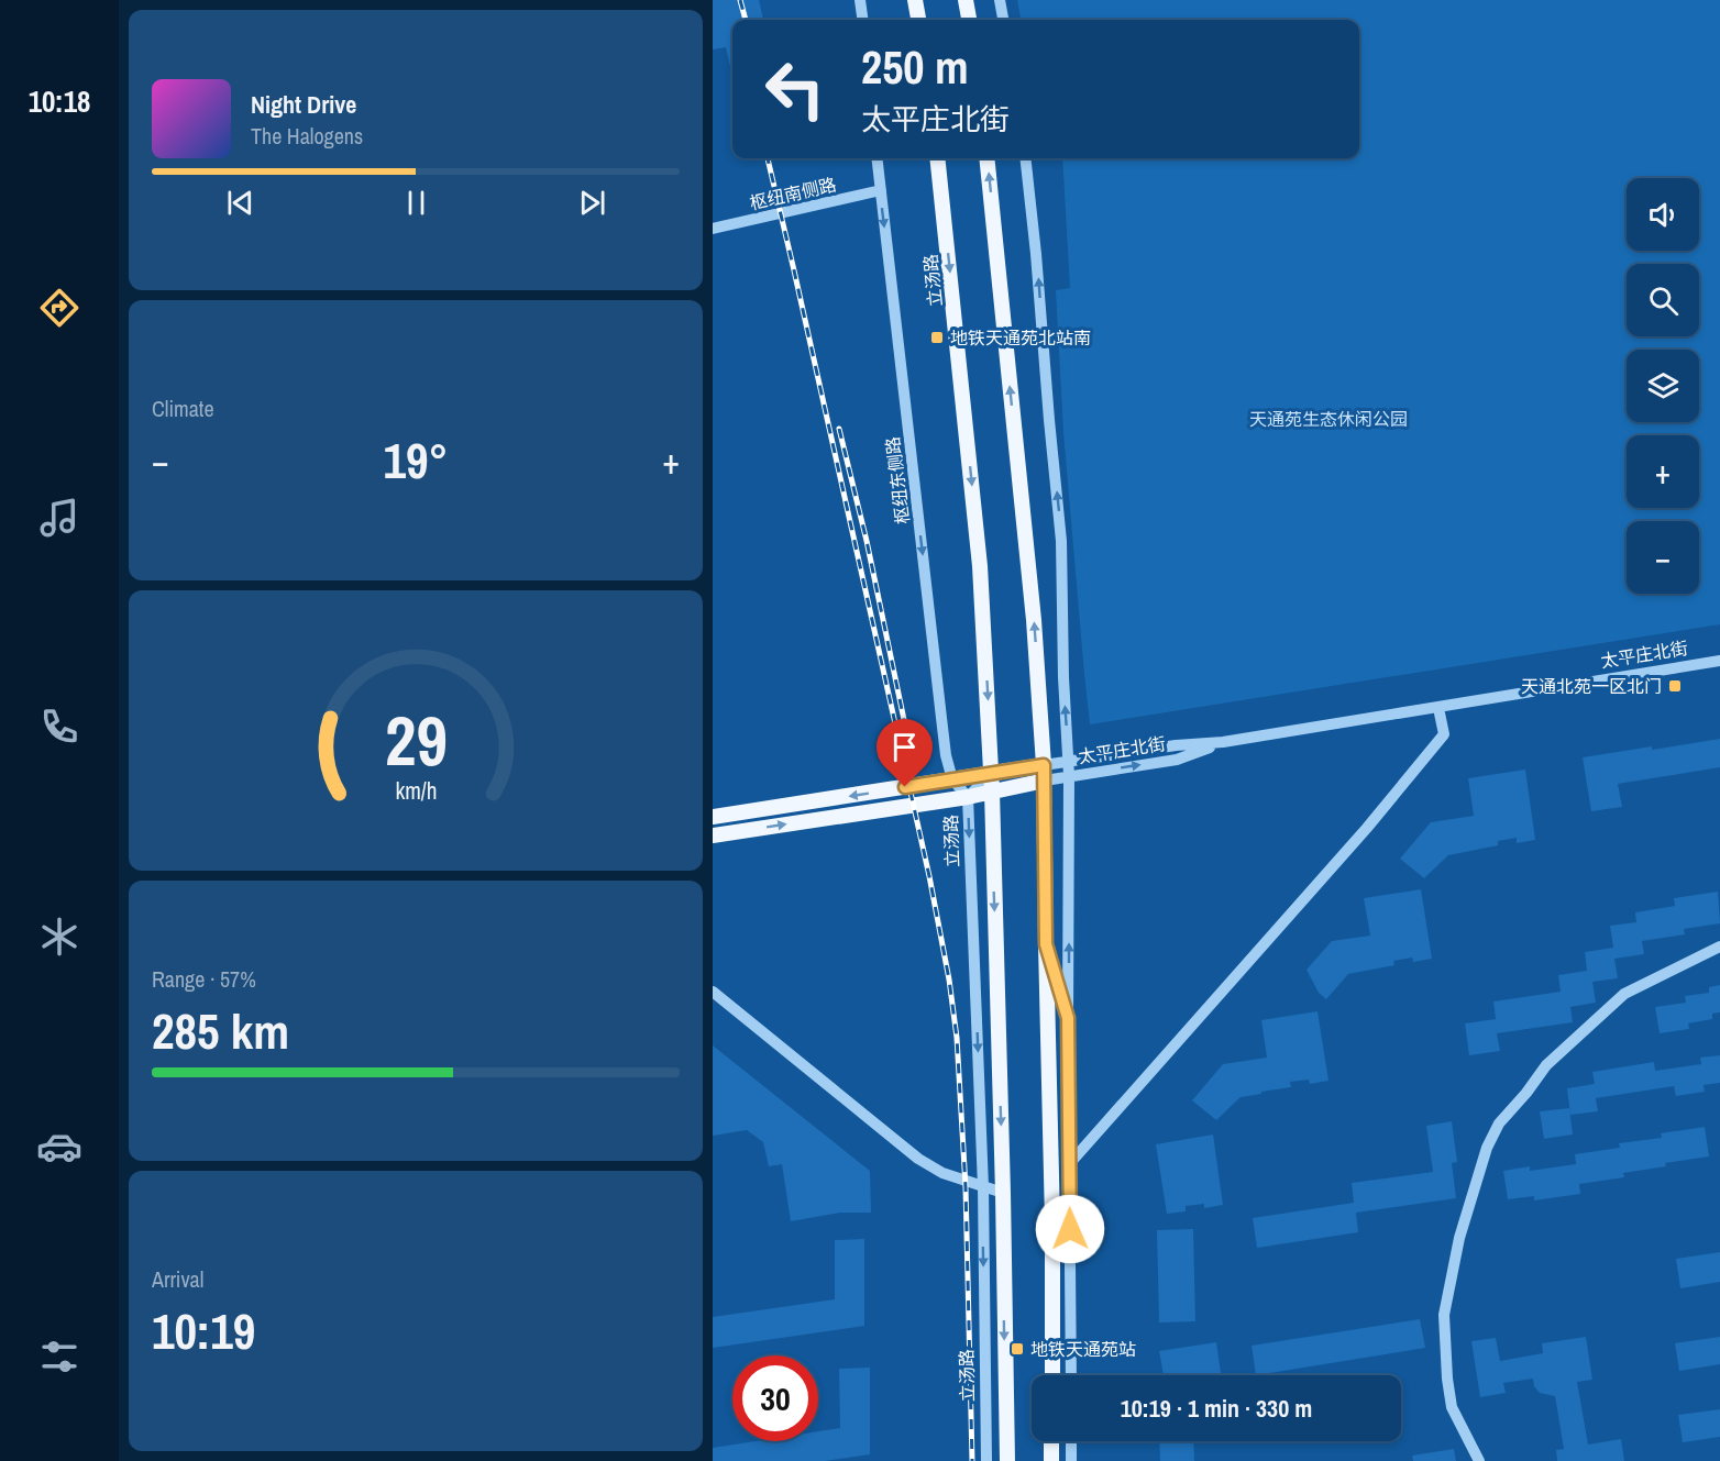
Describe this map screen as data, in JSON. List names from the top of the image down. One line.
{"streets":{"main road":["立汤路","太平庄北街"],"street":["枢纽南侧路","枢纽东侧路"]},"crossings":[["枢纽南侧路","枢纽东侧路"],["立汤路","枢纽东侧路"],["立汤路","太平庄北街"],["枢纽东侧路","太平庄北街"]],"one_way":["枢纽东侧路"],"parks":["天通苑生态休闲公园"],"places":{"transit":["地铁天通苑北站南","天通北苑一区北门","地铁天通苑站"]},"page":{"tabs":"10:18","turn":["250 m","太平庄北街"],"song":["Night Drive","The Halogens"],"map_buttons":["+","−"],"tile":["Climate",["Range · 57%","285 km"],["Arrival","10:19"]],"heat":["−","19°","+"],"limit":"30","trip":"10:19 · 1 min · 330 m","gauge":["29","km/h"]}}
